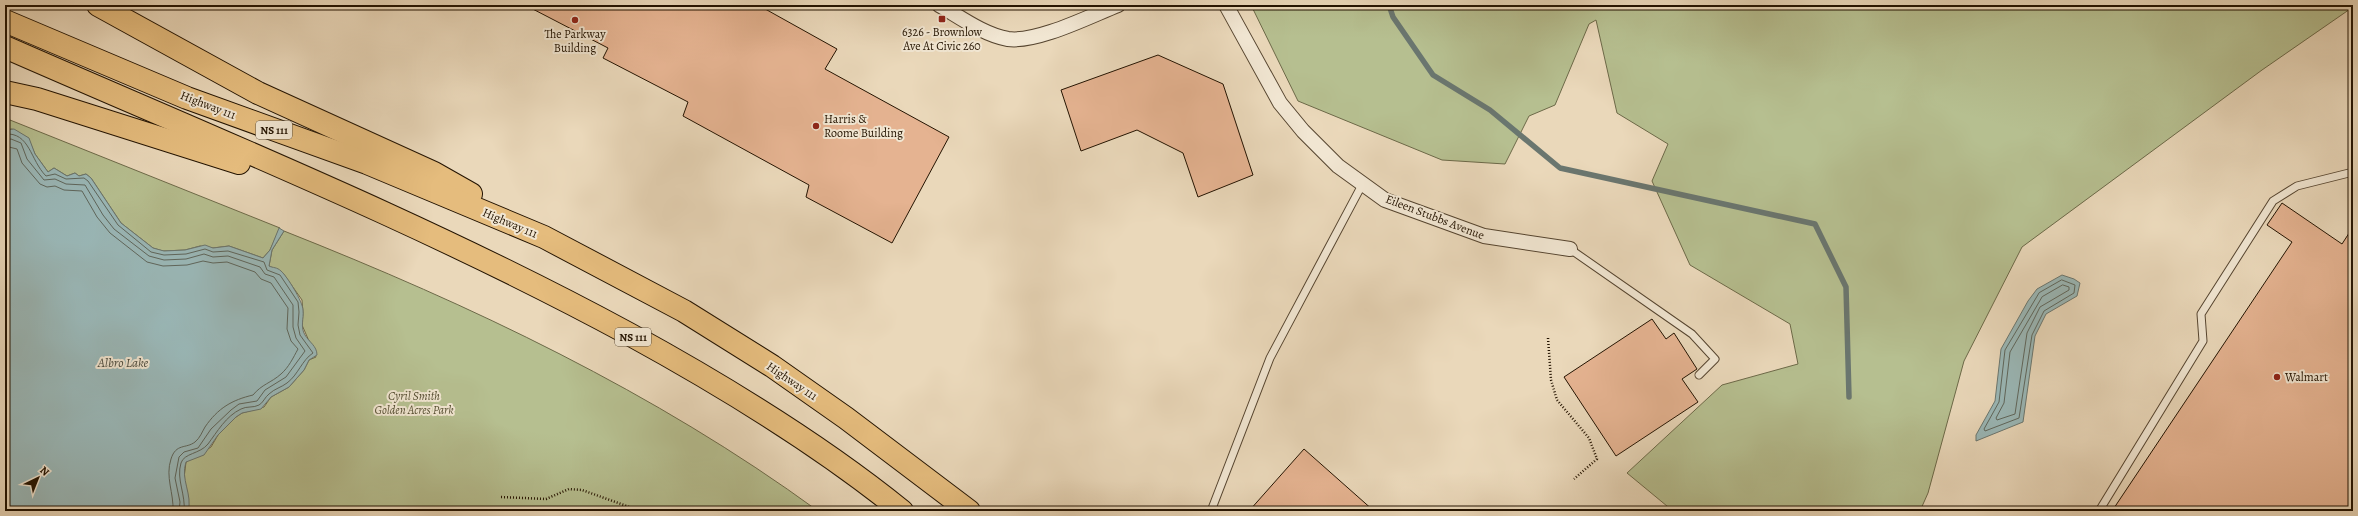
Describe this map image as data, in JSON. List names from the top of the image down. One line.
{"streets":{"highway":["Highway 111","NS 111"],"street":["Eileen Stubbs Avenue"]},"water":["Albro Lake"],"parks":["Cyril Smith Golden Acres Park"],"places":{"transit":["6326 - Brownlow Ave At Civic 260"],"other":["The Parkway Building","Harris & Roome Building","Walmart"]},"north":"top right"}
